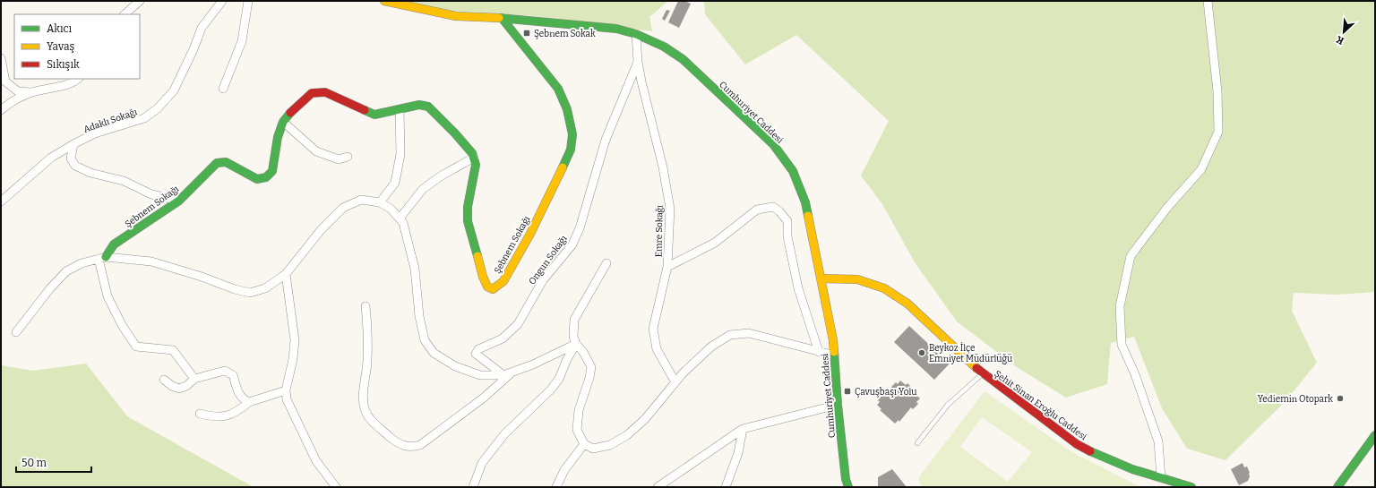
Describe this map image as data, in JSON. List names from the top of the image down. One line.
{"streets":{"street":["Cumhuriyet Caddesi","Adaklı Sokağı","Şebnem Sokağı","Emre Sokağı","Ongun Sokağı","Şehit Sinan Eroğlu Caddesi"]},"crossings":[["Cumhuriyet Caddesi","Şebnem Sokağı"],["Cumhuriyet Caddesi","Emre Sokağı"],["Cumhuriyet Caddesi","Şehit Sinan Eroğlu Caddesi"],["Emre Sokağı","Ongun Sokağı"]],"places":{"transit":["Şebnem Sokak","Çavuşbaşı Yolu"],"other":["Beykoz İlçe Emniyet Müdürlüğü","Yediemin Otopark"]},"legend":["Akıcı","Yavaş","Sıkışık"],"scale_bar":"50 m","north":"bottom left"}
